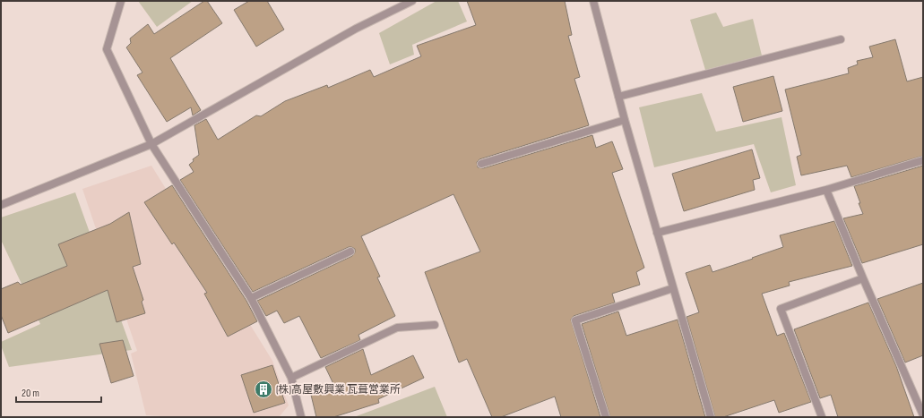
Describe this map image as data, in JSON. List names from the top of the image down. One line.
{"places":{"building":["(株)高屋敷興業 瓦葺営業所"]},"scale_bar":"20 m"}
